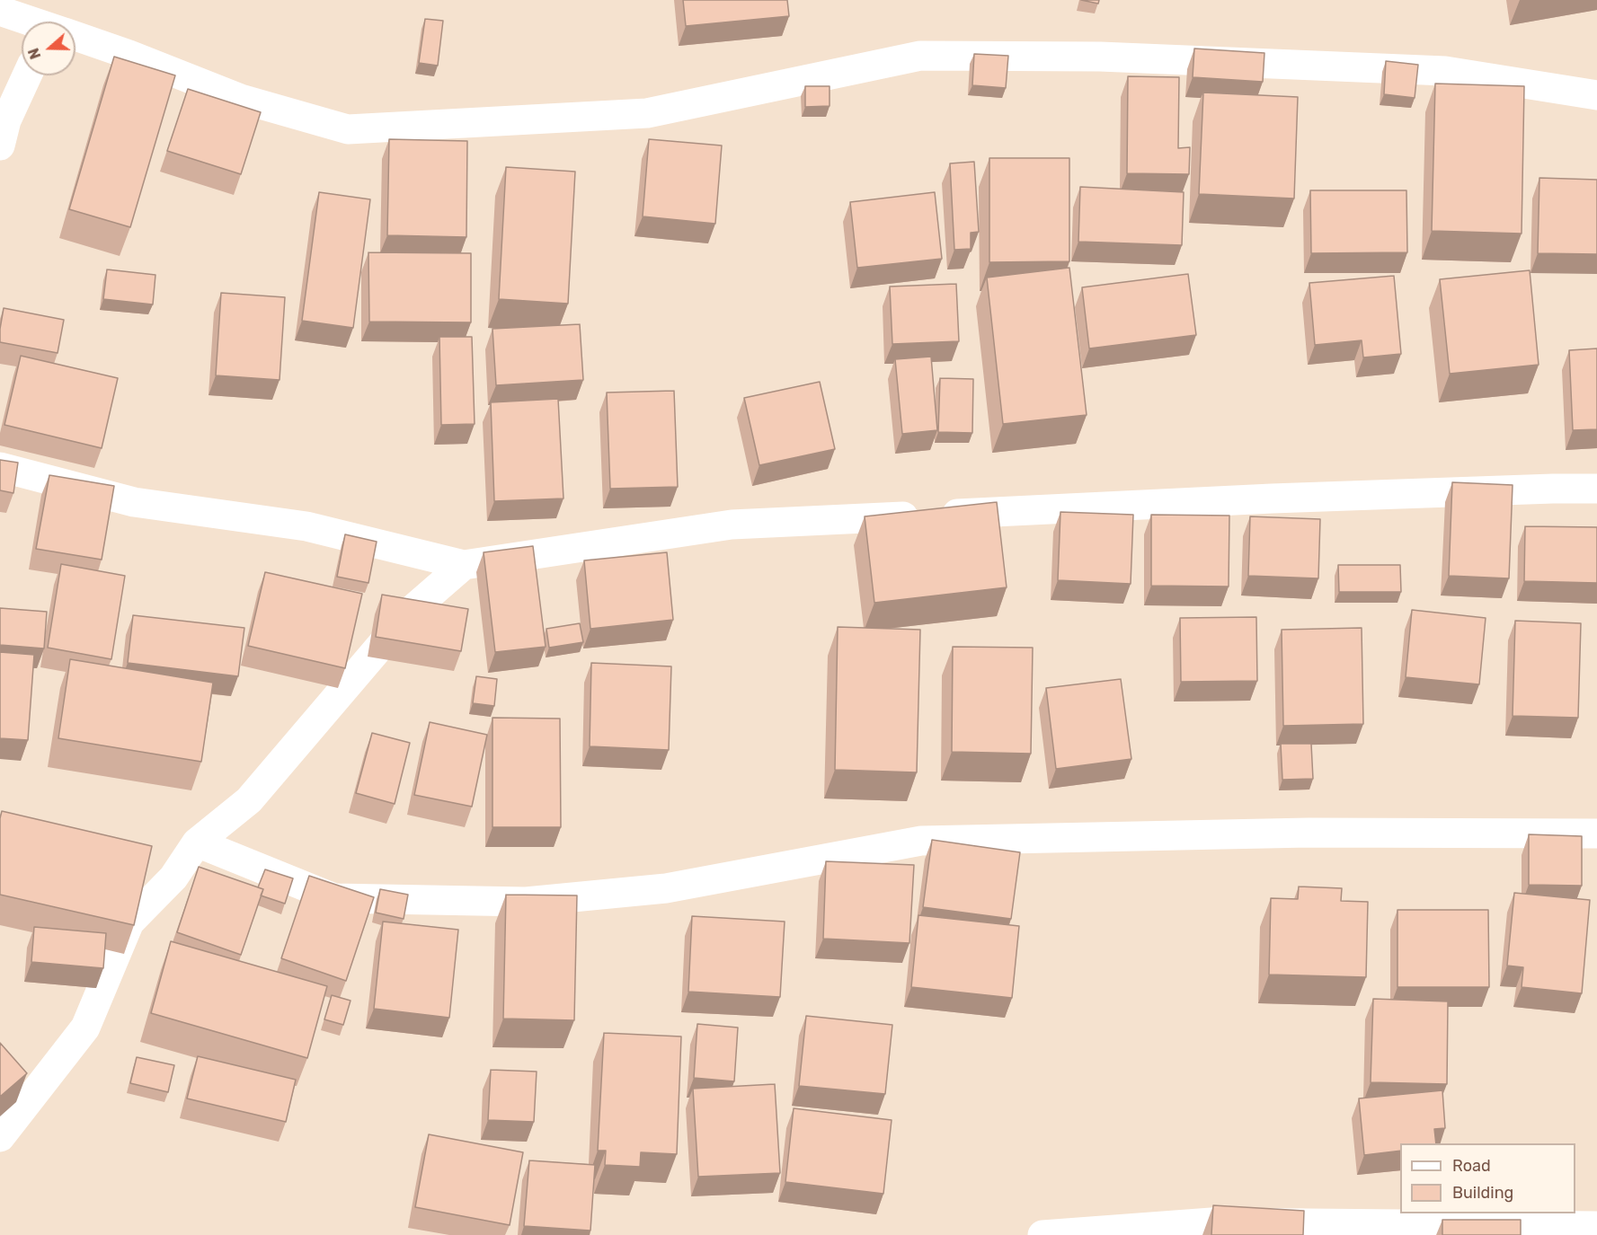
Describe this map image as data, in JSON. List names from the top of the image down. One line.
{"legend":["Road","Building"],"north":"left"}
